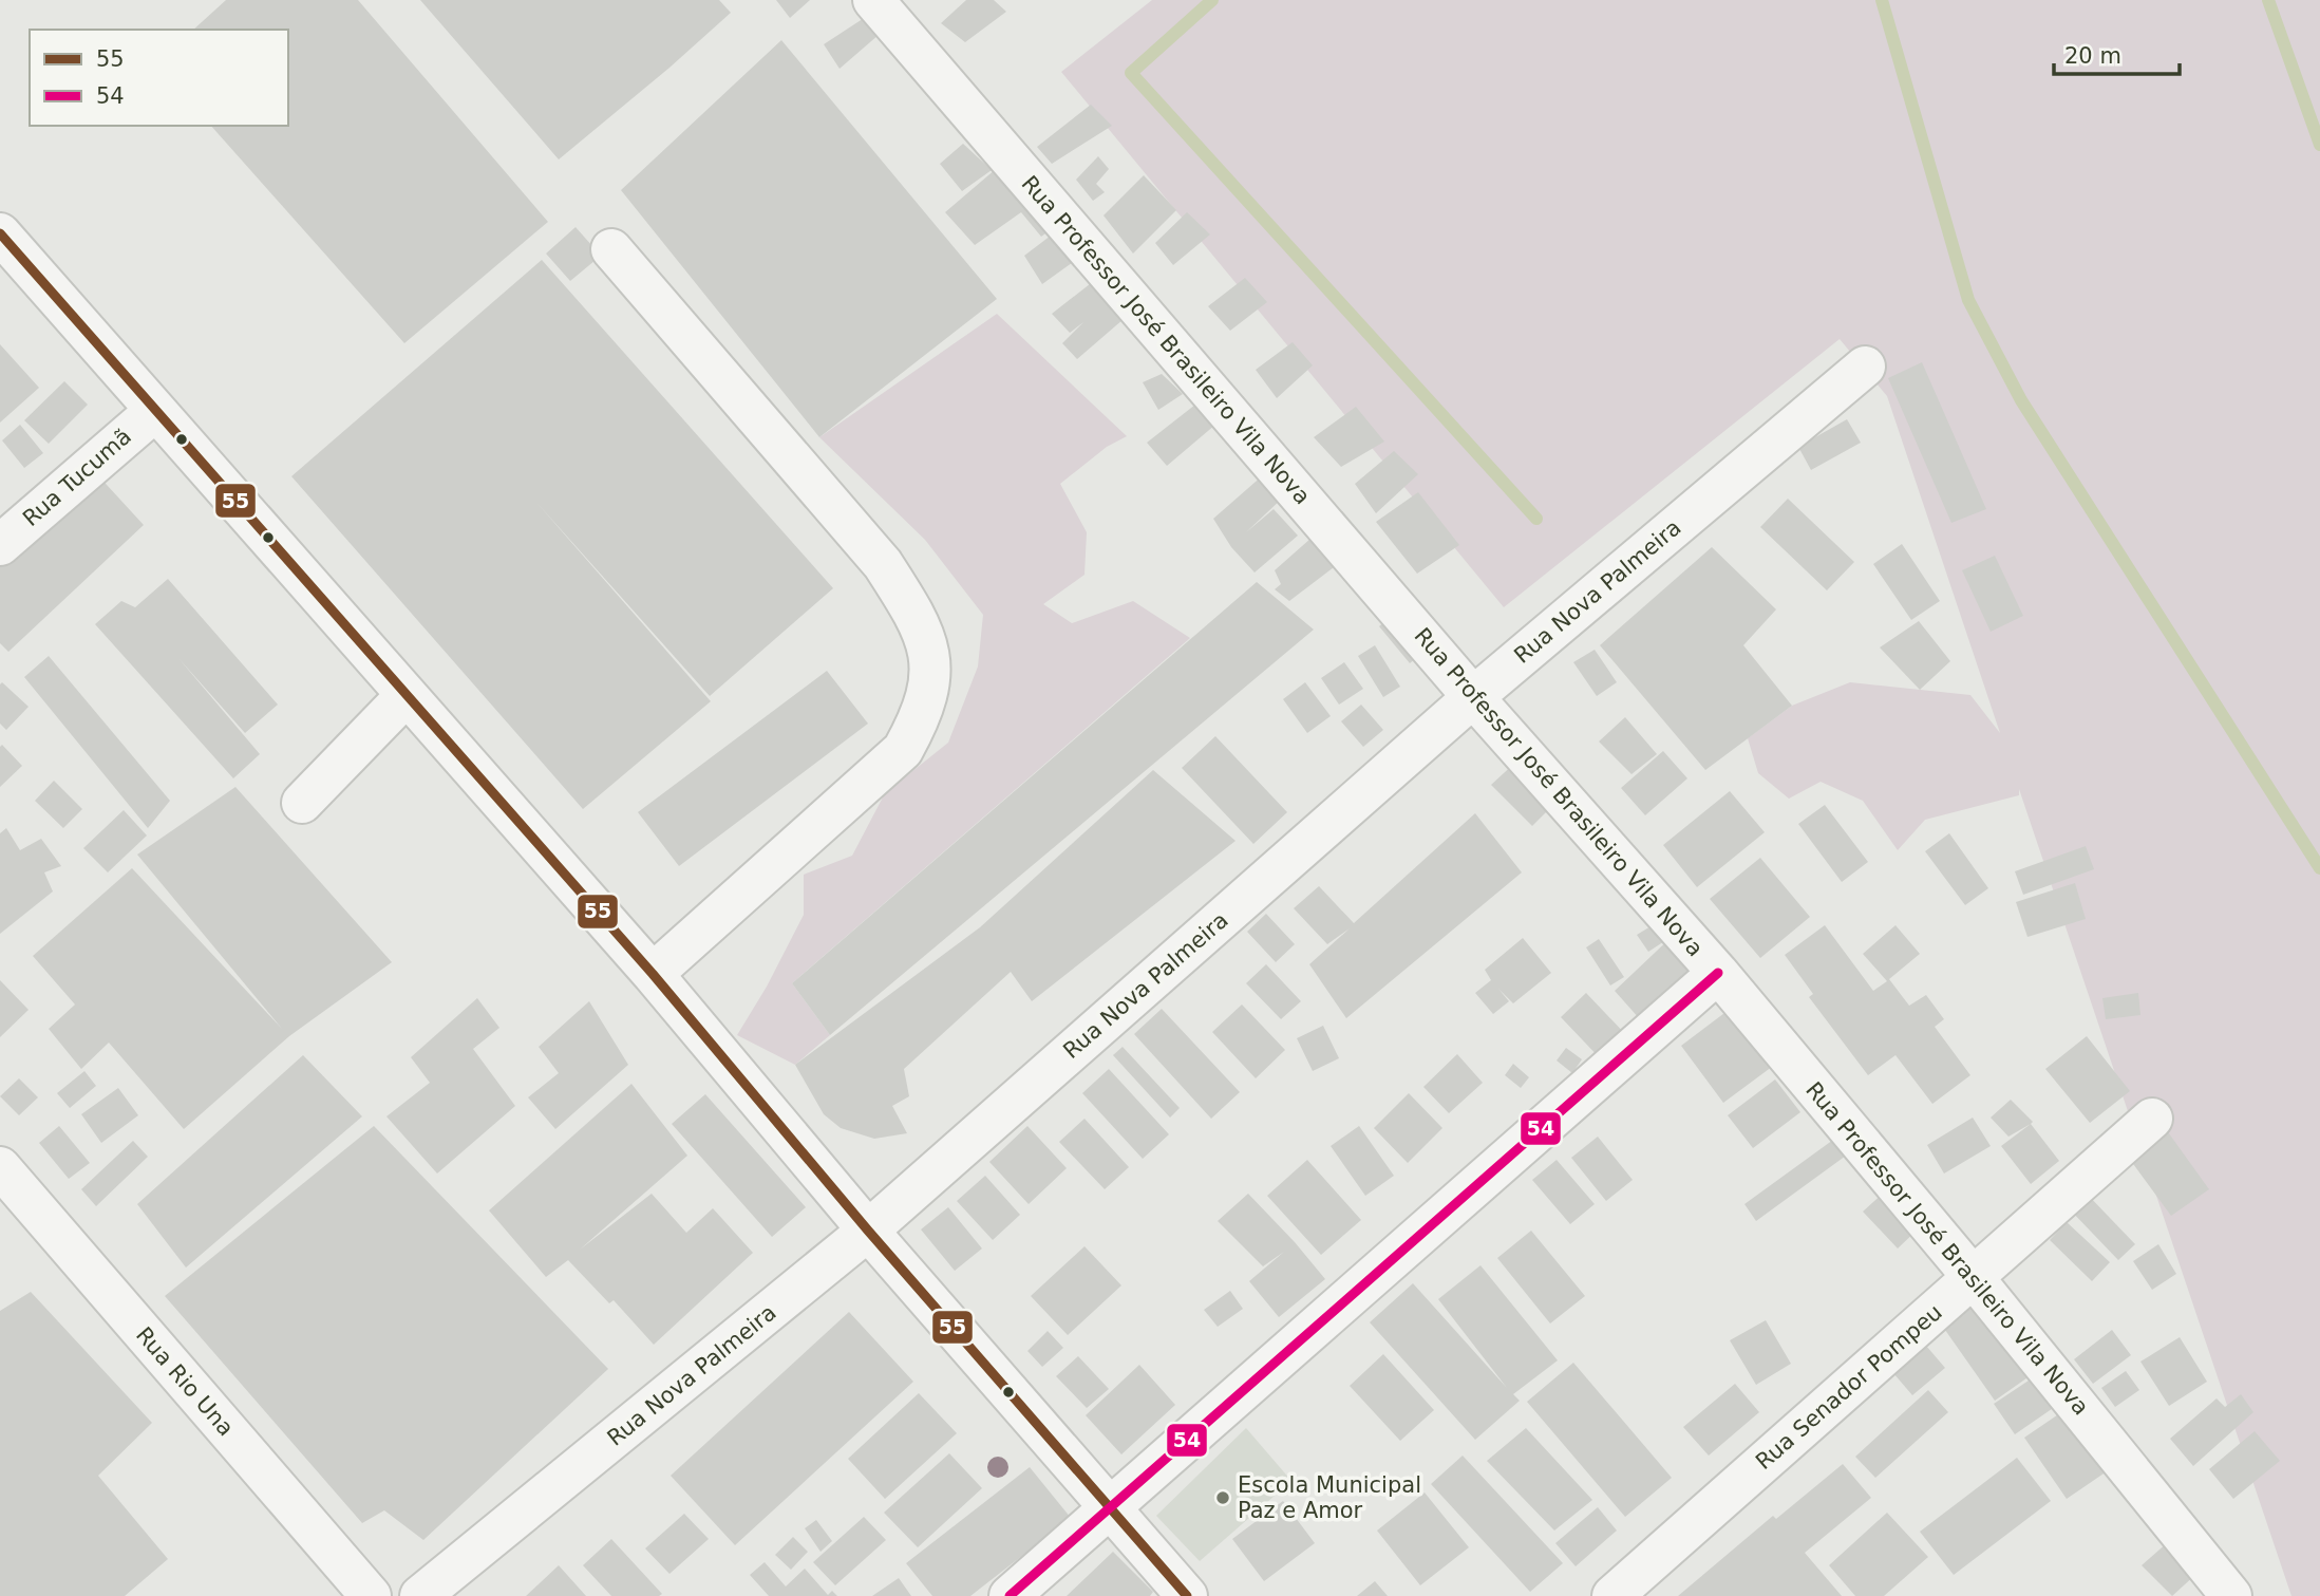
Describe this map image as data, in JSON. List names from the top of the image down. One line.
{"streets":{"street":["Rua Professor José Brasileiro Vila Nova","Rua Tucumã","Rua Nova Palmeira","Rua Rio Una","Rua Senador Pompeu"]},"crossings":[["Rua Professor José Brasileiro Vila Nova","Rua Nova Palmeira"],["Rua Professor José Brasileiro Vila Nova","Rua Senador Pompeu"]],"places":["Escola Municipal Paz e Amor"],"lines":["transit line 55","transit line 54"],"legend":["55","54"],"scale_bar":"20 m"}
